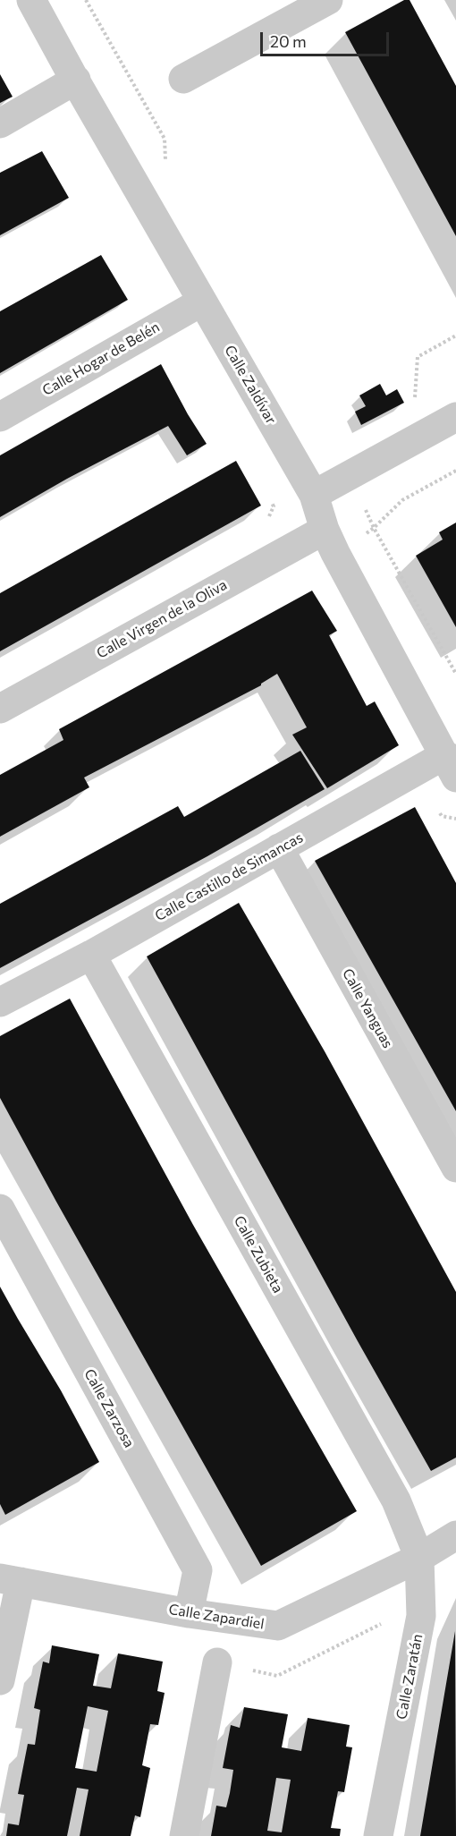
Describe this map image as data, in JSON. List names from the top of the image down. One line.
{"streets":{"street":["Calle Hogar de Belén","Calle Zaldívar","Calle Virgen de la Oliva","Calle Castillo de Simancas","Calle Yanguas","Calle Zubieta","Calle Zarzosa","Calle Zapardiel","Calle Zaratán"]},"crossings":[["Calle Hogar de Belén","Calle Zaldívar"],["Calle Zaldívar","Calle Virgen de la Oliva"],["Calle Zaldívar","Calle Castillo de Simancas"],["Calle Castillo de Simancas","Calle Yanguas"],["Calle Castillo de Simancas","Calle Zubieta"],["Calle Zubieta","Calle Zapardiel"],["Calle Zubieta","Calle Zaratán"],["Calle Zarzosa","Calle Zapardiel"],["Calle Zapardiel","Calle Zaratán"]],"scale_bar":"20 m"}
